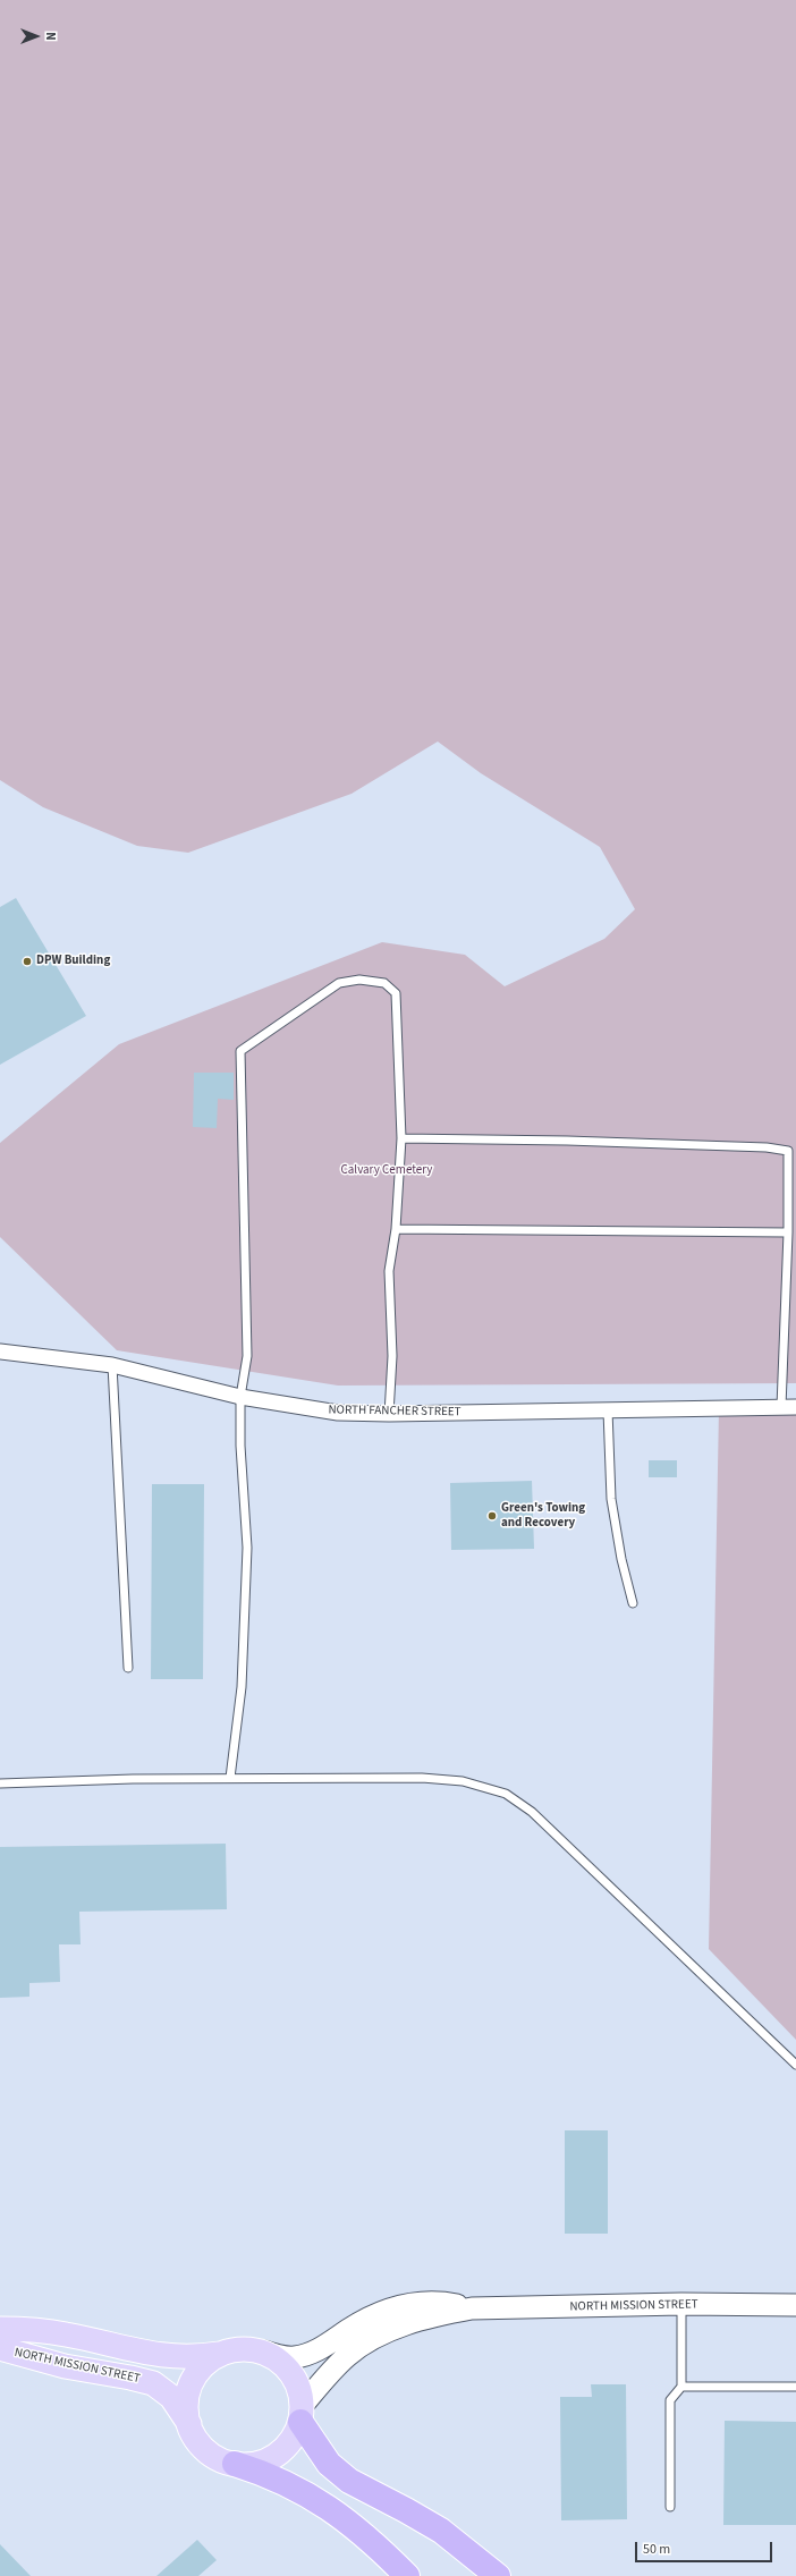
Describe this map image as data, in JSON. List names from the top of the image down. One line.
{"streets":{"main road":["NORTH MISSION STREET"],"street":["NORTH FANCHER STREET"]},"parks":["Calvary Cemetery"],"places":["DPW Building","Green's Towing and Recovery"],"scale_bar":"50 m","north":"right"}
